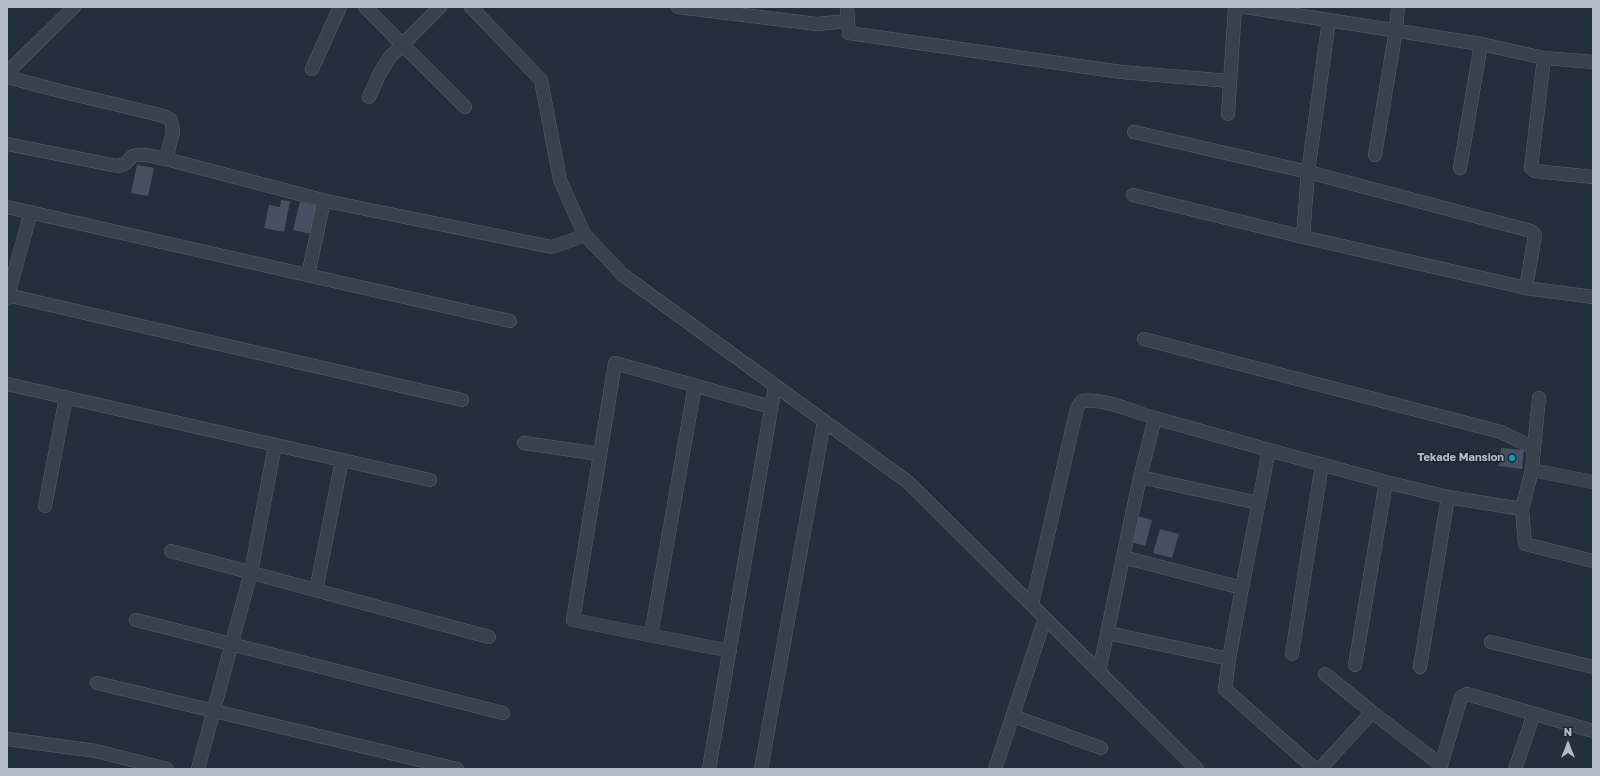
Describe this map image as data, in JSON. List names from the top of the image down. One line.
{"places":["Tekade Mansion"],"north":"top"}
